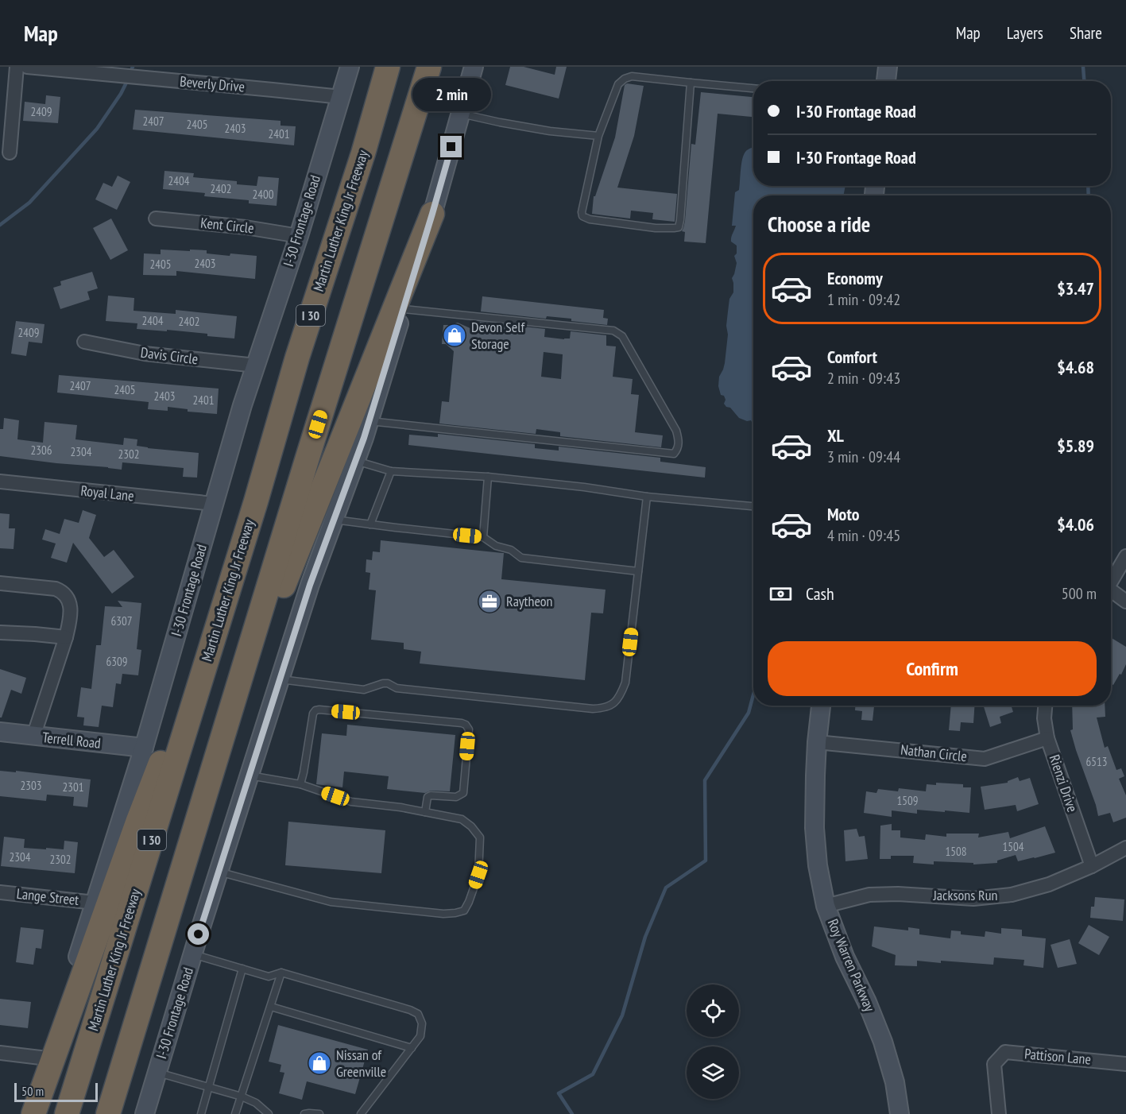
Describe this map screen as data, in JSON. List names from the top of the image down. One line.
{"streets":{"highway":["Martin Luther King Jr Freeway","I 30"],"main road":["I-30 Frontage Road","Terrell Road","Roy Warren Parkway"],"street":["Beverly Drive","Kent Circle","Davis Circle","Royal Lane","Nathan Circle","Rienzi Drive","Jacksons Run","Lange Street","Pattison Lane"]},"crossings":[["Beverly Drive","I-30 Frontage Road"],["I-30 Frontage Road","Kent Circle"],["I-30 Frontage Road","Davis Circle"],["I-30 Frontage Road","Royal Lane"],["I-30 Frontage Road","Terrell Road"],["I-30 Frontage Road","Lange Street"],["Nathan Circle","Rienzi Drive"],["Nathan Circle","Roy Warren Parkway"],["Rienzi Drive","Jacksons Run"],["Jacksons Run","Roy Warren Parkway"]],"places":{"shop":["Devon Self Storage","Nissan of Greenville"],"office":["Raytheon"]},"house_numbers":["2409","2407","2405","2403","2401","2404","2402","2400","2403","2405","2404","2402","2409","2407","2405","2403","2401","2306","2304","2302","6307","6309","6513","2303","2301","1509","1504","1508","2304","2302"],"scale_bar":"50 m","page":{"header":"Map","nav":["Map","Layers","Share"],"bubble":"2 min","banner":["I-30 Frontage Road","I-30 Frontage Road"],"heading":"Choose a ride","list":[{"name":"Economy","note":"1 min · 09:42","value":"$3.47"},{"name":"Comfort","note":"2 min · 09:43","value":"$4.68"},{"name":"XL","note":"3 min · 09:44","value":"$5.89"},{"name":"Moto","note":"4 min · 09:45","value":"$4.06"}],"pay":["Cash","500 m"],"buttons":"Confirm","scale":"50 m"}}
